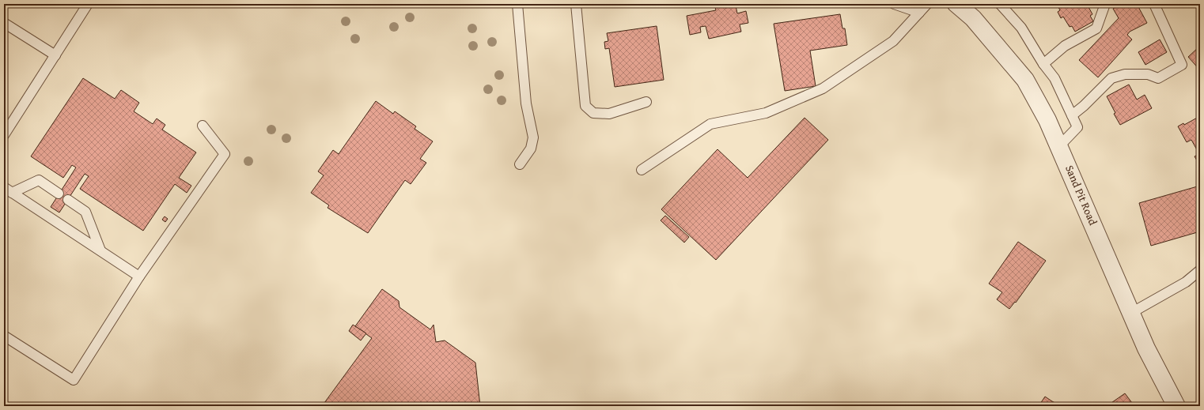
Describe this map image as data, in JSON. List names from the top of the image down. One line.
{"streets":{"street":["Sand Pit Road"]}}
